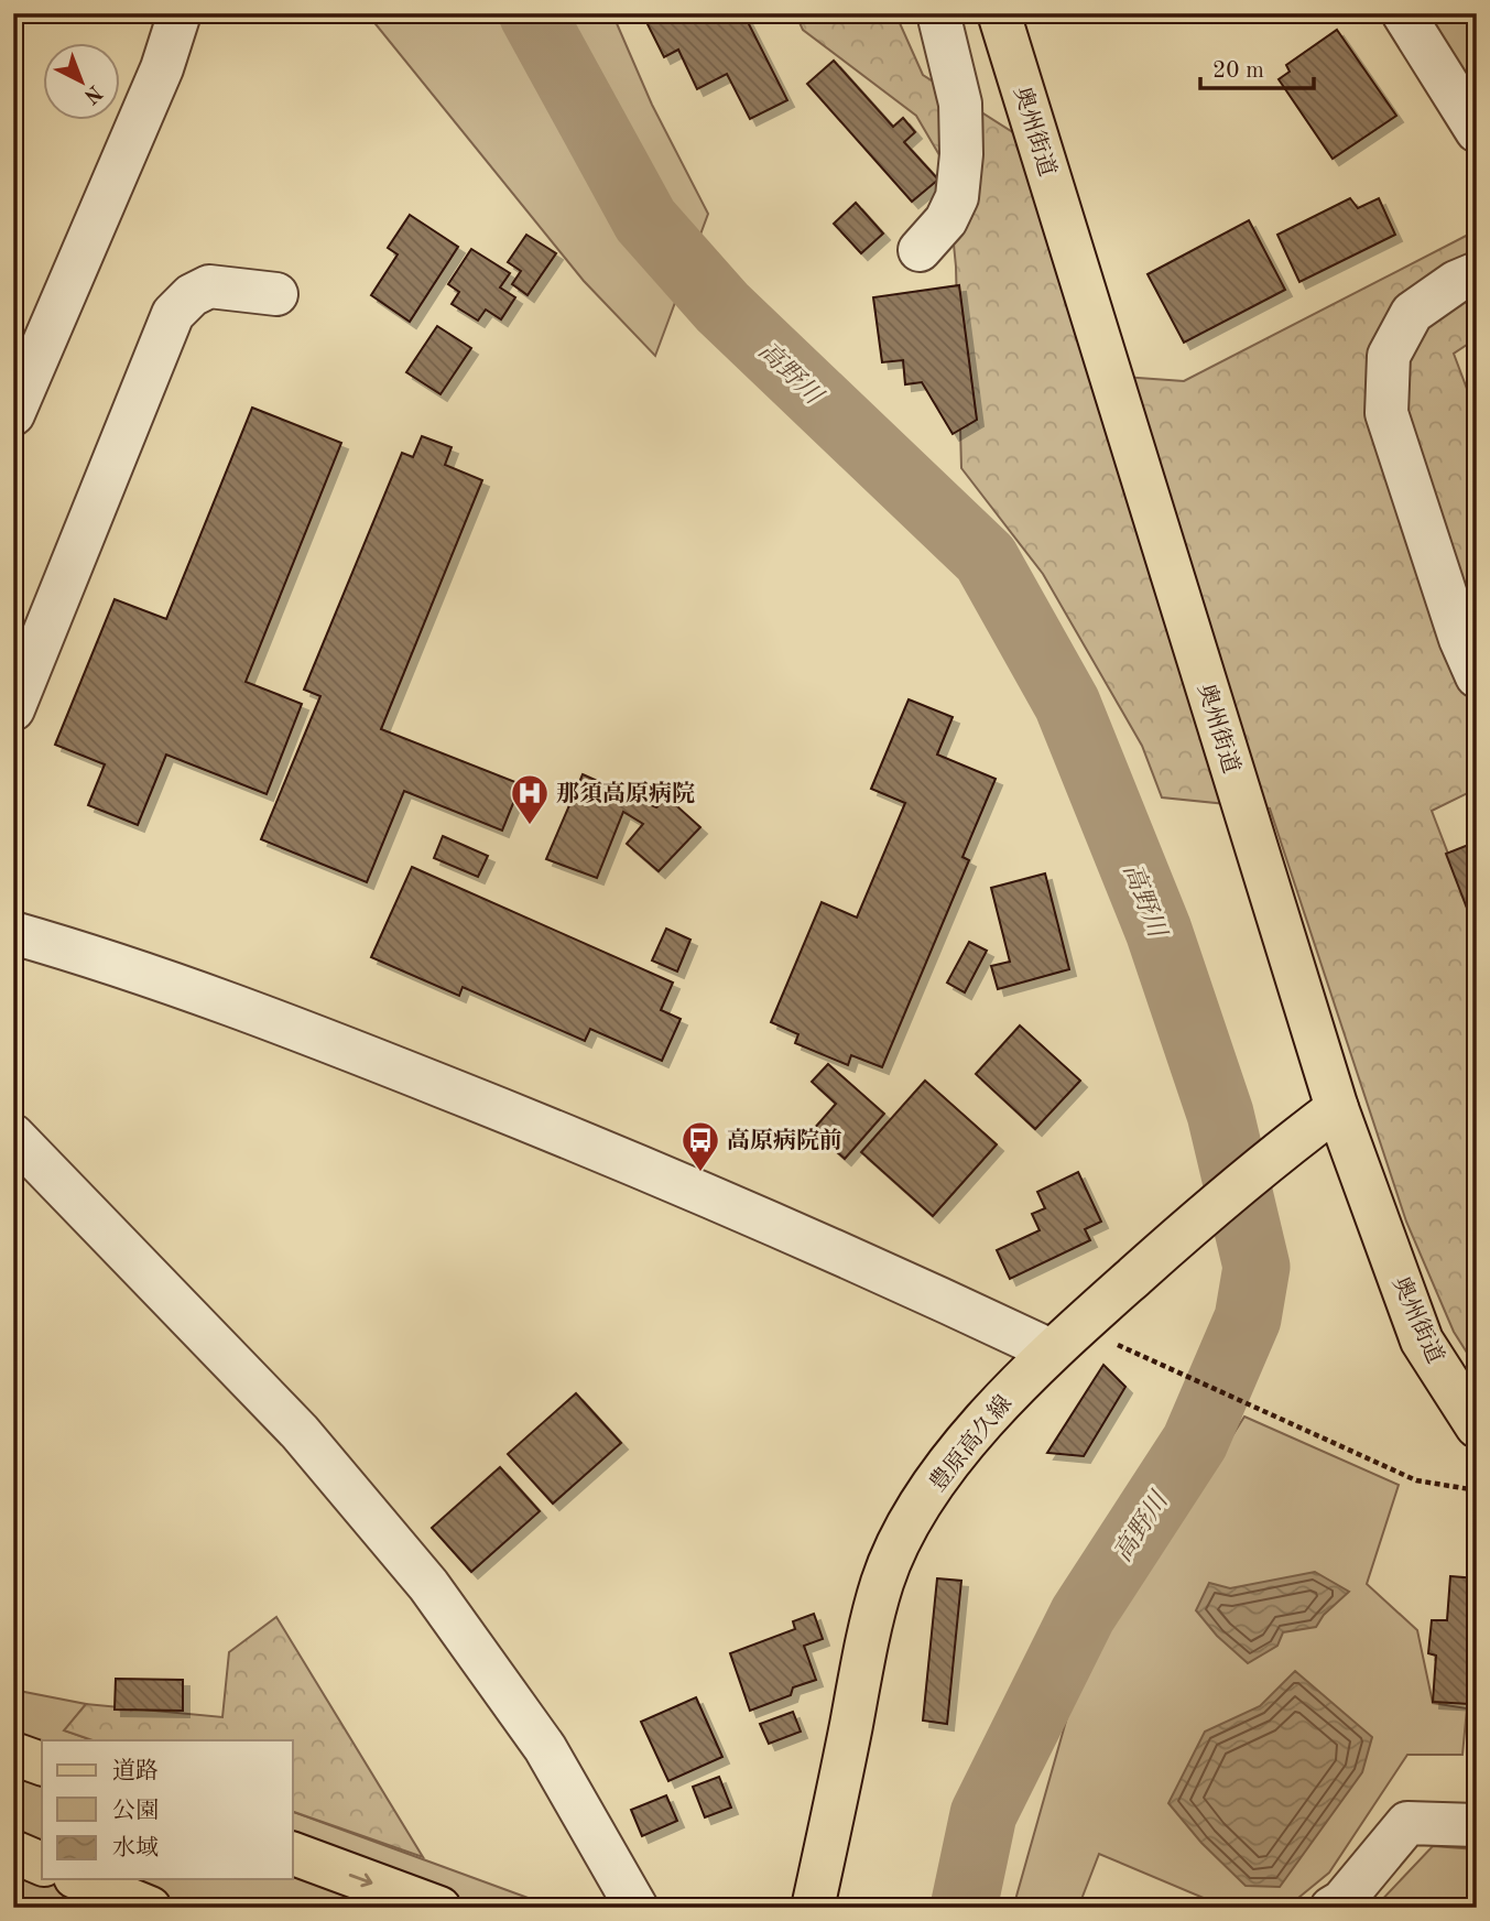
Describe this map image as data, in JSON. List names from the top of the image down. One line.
{"streets":{"main road":["奥州街道","豊原高久線"]},"crossings":[["奥州街道","豊原高久線"]],"water":["高野川"],"places":{"hospital":["那須高原病院"],"bus stop":["高原病院前"]},"legend":["道路","公園","水域"],"scale_bar":"20 m","north":"bottom right"}
